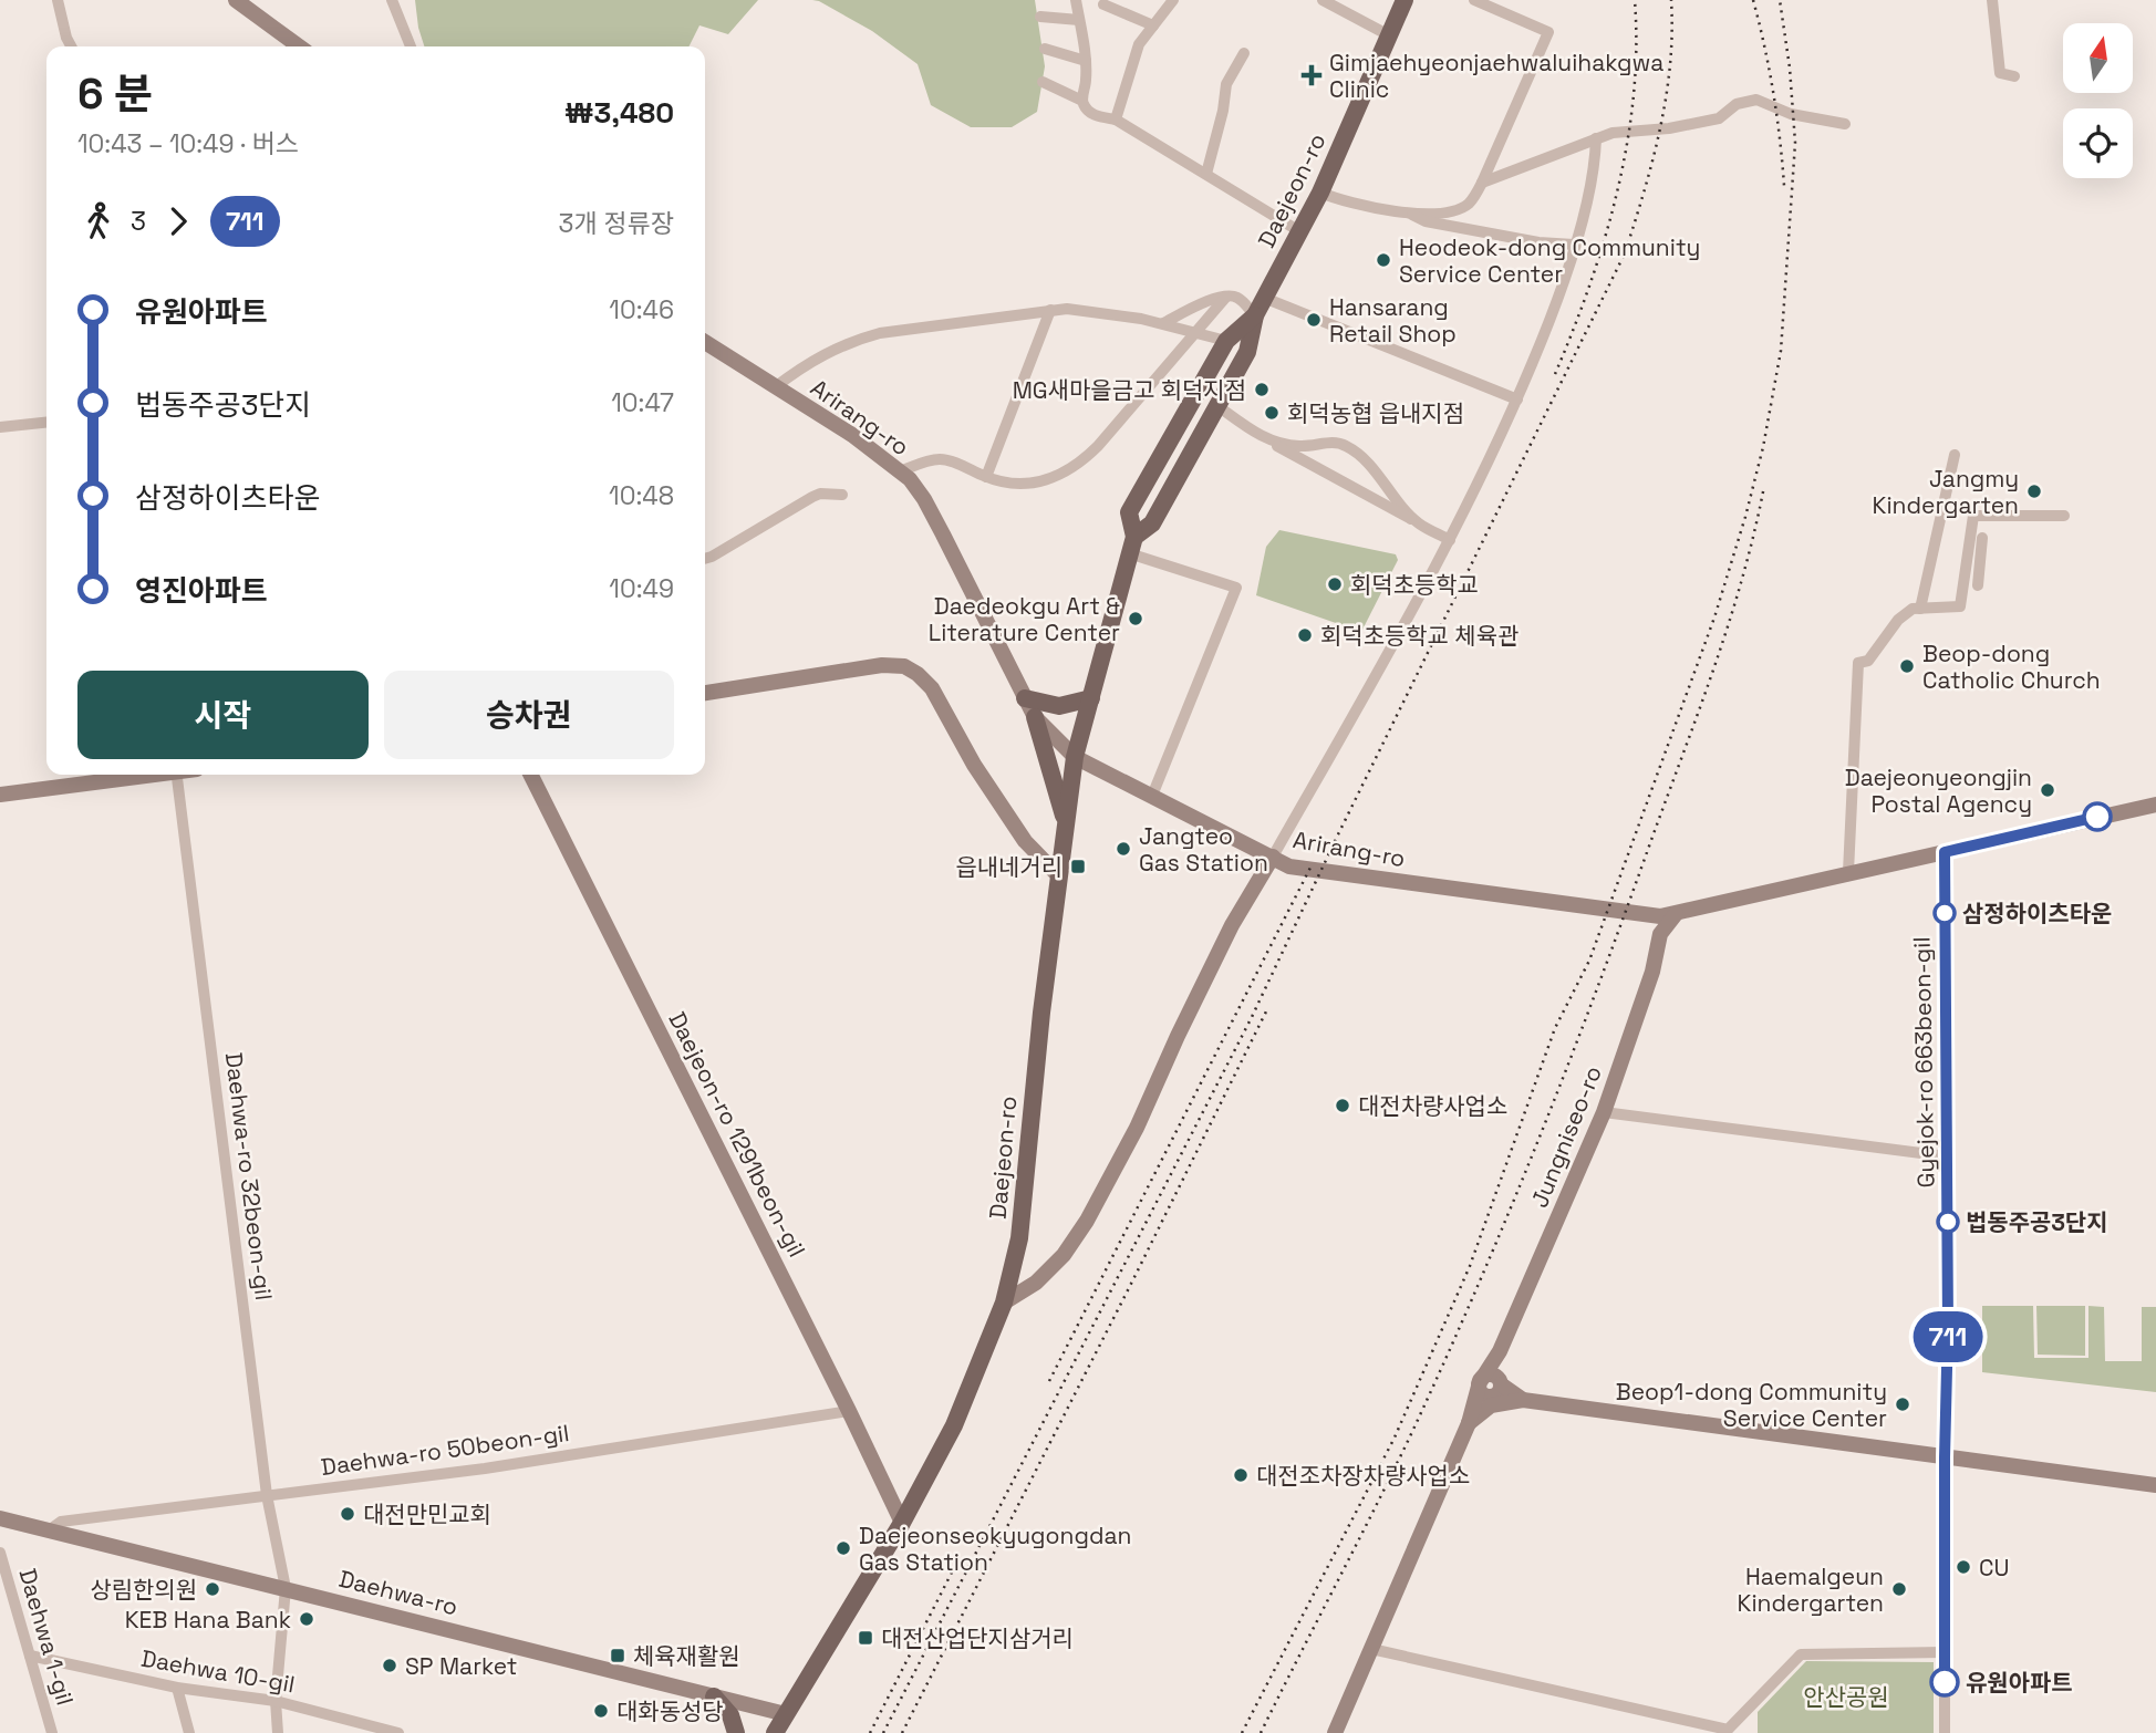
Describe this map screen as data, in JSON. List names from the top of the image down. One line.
{"streets":{"main road":["Daejeon-ro","Arirang-ro","Daejeon-ro 1291beon-gil","Jungniseo-ro","Daehwa-ro"],"street":["Gyejok-ro 663beon-gil","Daehwa-ro 32beon-gil","Daehwa-ro 50beon-gil","Daehwa 1-gil","Daehwa 10-gil"]},"crossings":[["Daejeon-ro","Arirang-ro"],["Daejeon-ro","Daejeon-ro 1291beon-gil"],["Daejeon-ro","Daehwa-ro"],["Arirang-ro","Gyejok-ro 663beon-gil"],["Arirang-ro","Jungniseo-ro"],["Daejeon-ro 1291beon-gil","Daehwa-ro 50beon-gil"],["Daehwa-ro 32beon-gil","Daehwa-ro 50beon-gil"],["Daehwa-ro 32beon-gil","Daehwa-ro"],["Daehwa-ro 32beon-gil","Daehwa 10-gil"],["Daehwa-ro 50beon-gil","Daehwa-ro"],["Daehwa 1-gil","Daehwa 10-gil"]],"parks":["안산공원"],"places":{"health":["Gimjaehyeonjaehwaluihakgwa Clinic"],"other":["Heodeok-dong Community Service Center","Hansarang Retail Shop","MG새마을금고 회덕지점","회덕농협 읍내지점","Jangmy Kindergarten","회덕초등학교","Daedeokgu Art & Literature Center","회덕초등학교 체육관","Beop-dong Catholic Church","Daejeonyeongjin Postal Agency","Jangteo Gas Station","삼정하이츠타운","대전차량사업소","법동주공3단지","Beop1-dong Community Service Center","대전조차장차량사업소","대전만민교회","Daejeonseokyugongdan Gas Station","CU","상림한의원","Haemalgeun Kindergarten","KEB Hana Bank","SP Market","유원아파트","대화동성당"],"transit":["읍내네거리","대전산업단지삼거리","체육재활원"]},"lines":["bus line 711"],"north":"top","page":{"on_map":"711","heading":["6 분","10:43 – 10:49 · 버스","₩3,480"],"legs":["3","711","3개 정류장"],"list":[{"name":"유원아파트","value":"10:46"},{"name":"법동주공3단지","value":"10:47"},{"name":"삼정하이츠타운","value":"10:48"},{"name":"영진아파트","value":"10:49"}],"buttons":["시작","승차권"]}}
